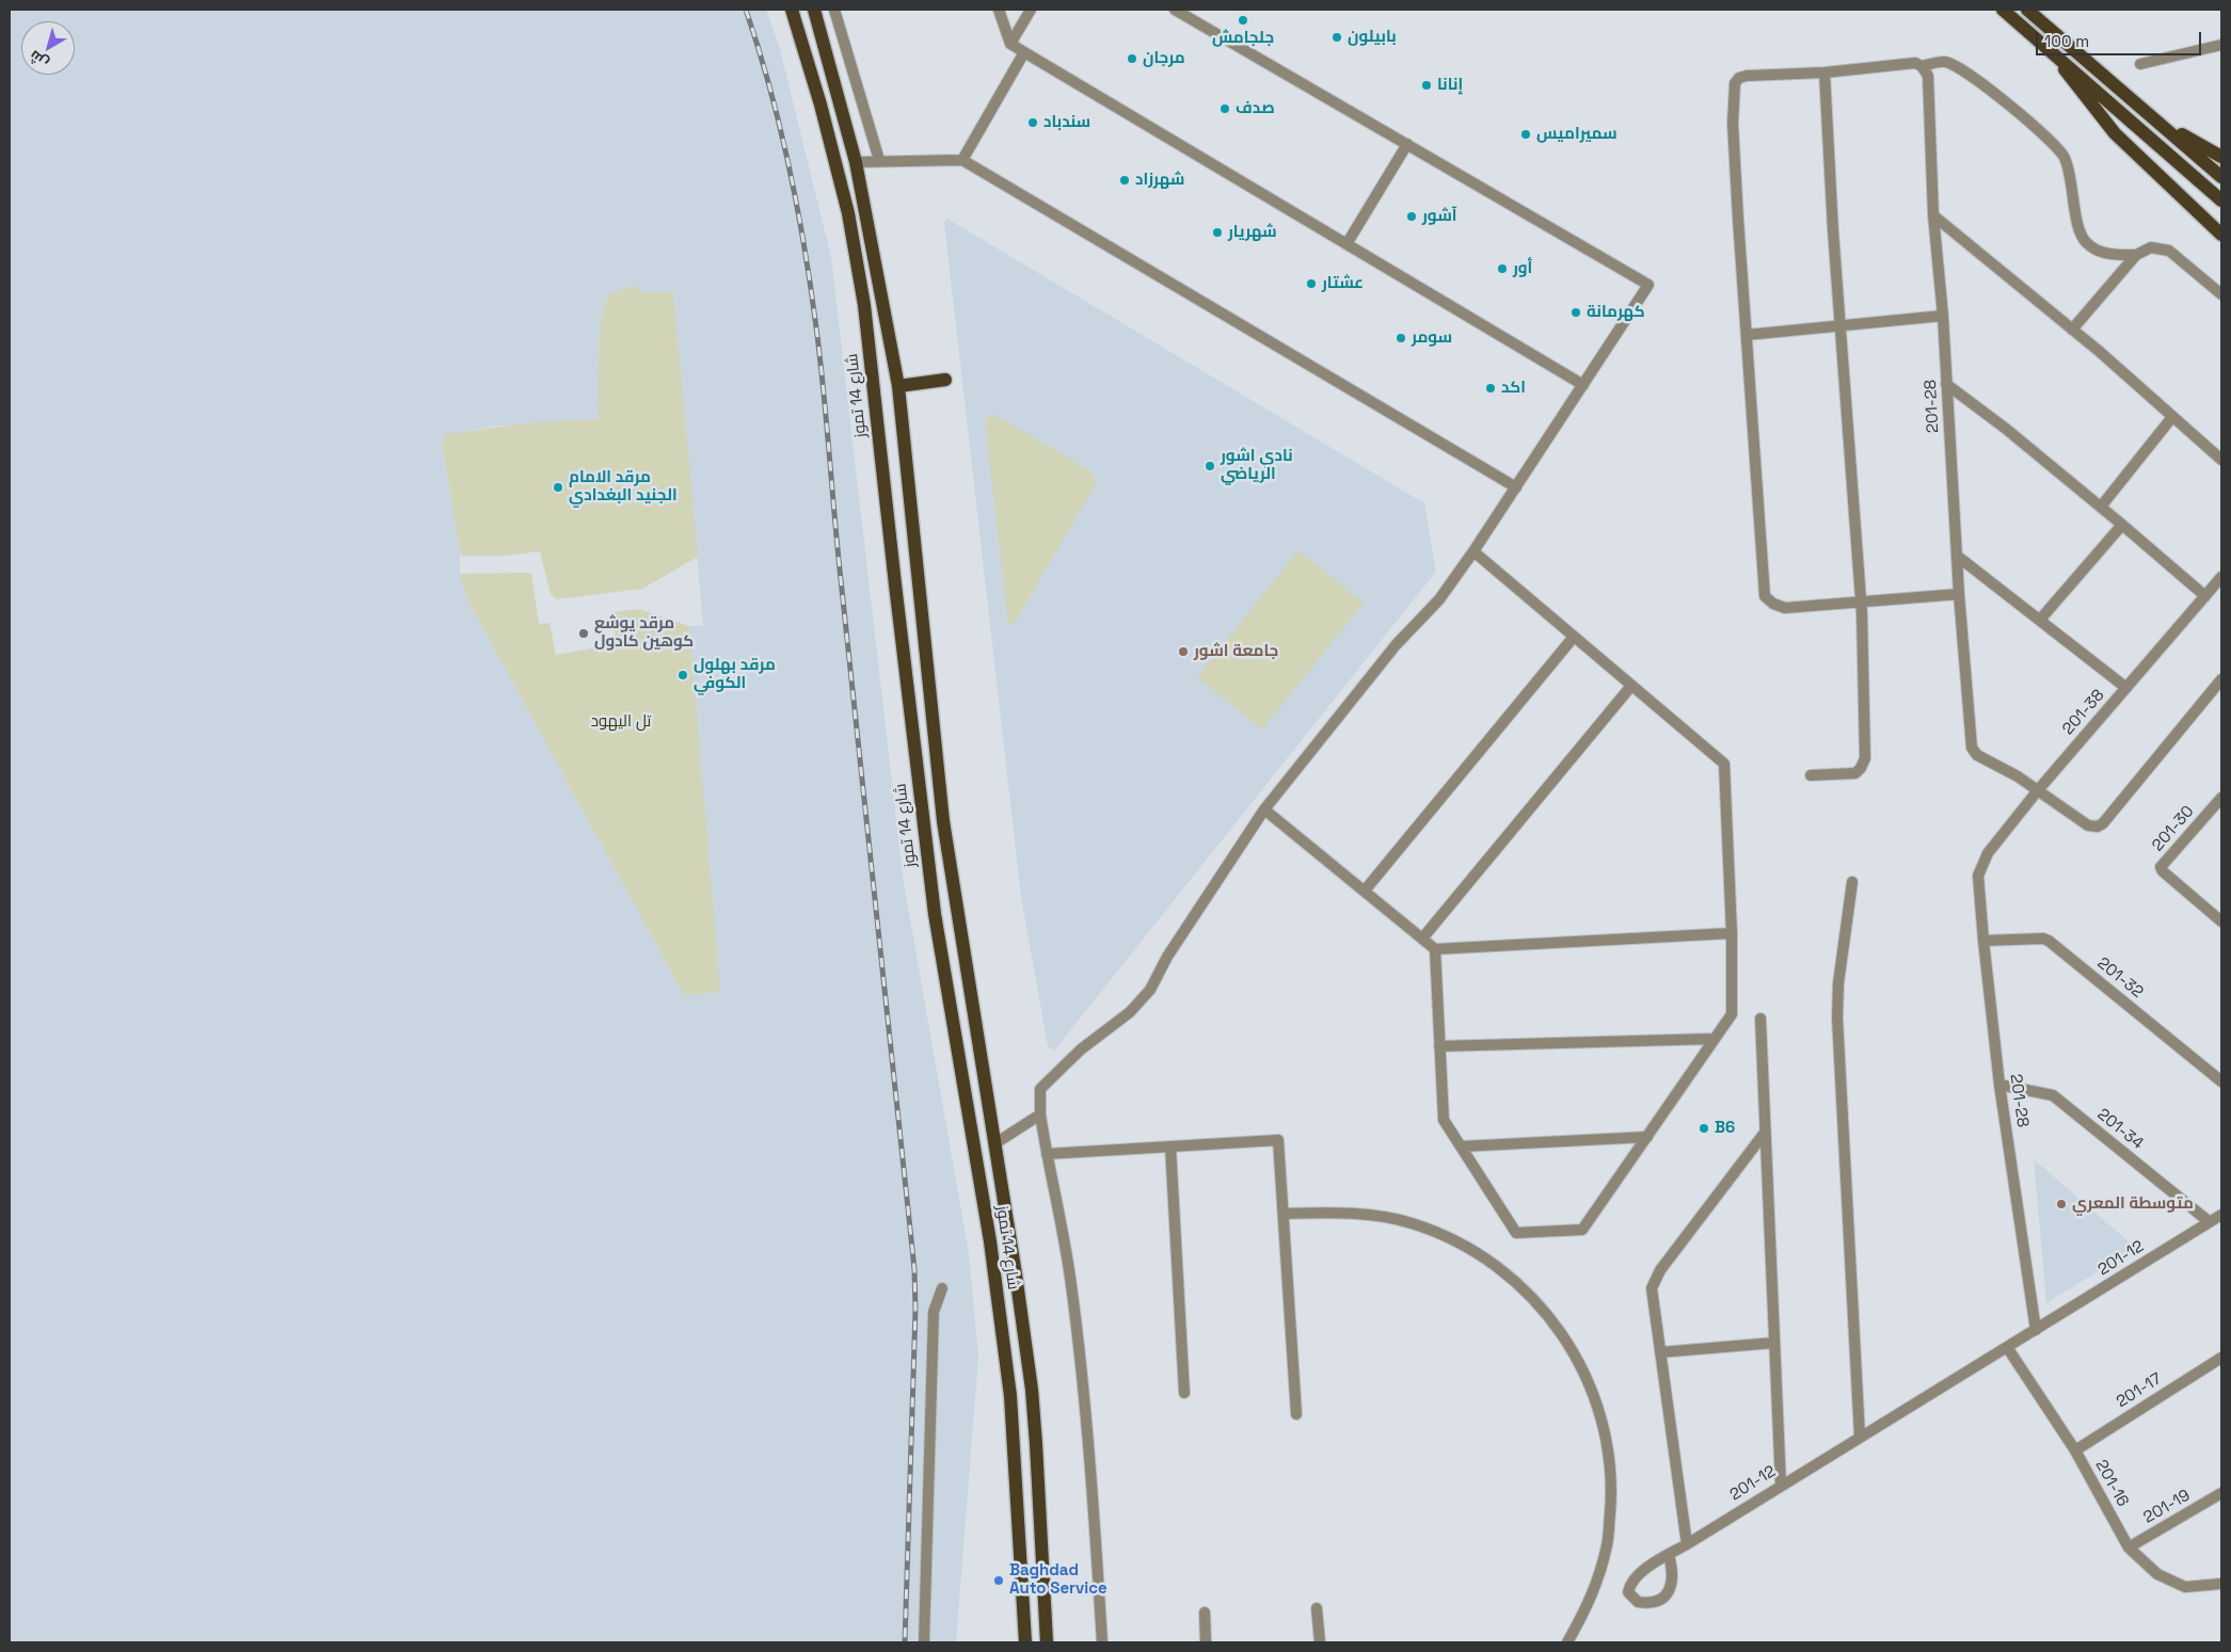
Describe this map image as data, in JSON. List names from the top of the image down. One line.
{"streets":{"main road":["شارع 14 تموز"],"street":["201-28","201-38","201-30","201-32","201-34","201-12","201-17","201-16","201-19"]},"crossings":[["201-28","201-38"],["201-28","201-32"],["201-28","201-34"],["201-28","201-12"],["201-34","201-12"],["201-12","201-16"],["201-17","201-16"],["201-16","201-19"]],"parks":["تل اليهود"],"places":["جلجامش","بابيلون","مرجان","إنانا","صدف","سندباد","سميراميس","شهرزاد","آشور","شهريار","أور","عشتار","كهرمانة","سومر","اكد","نادي اشور الرياضي","مرقد الامام الجنيد البغدادي","مرقد يوشع كوهين كادول","جامعة اشور","مرقد بهلول الكوفي","B6","متوسطة المعري","Baghdad Auto Service"],"scale_bar":"100 m","north":"bottom left"}
